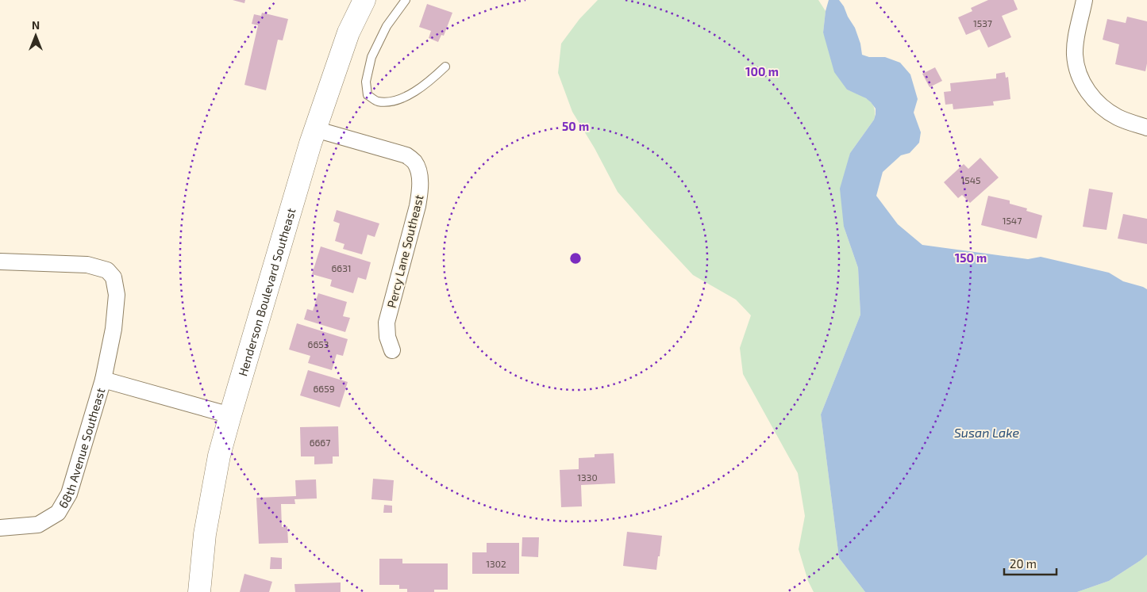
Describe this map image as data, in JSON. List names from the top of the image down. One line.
{"streets":{"street":["Percy Lane Southeast","Henderson Boulevard Southeast","68th Avenue Southeast"]},"crossings":[["Percy Lane Southeast","Henderson Boulevard Southeast"],["Henderson Boulevard Southeast","68th Avenue Southeast"]],"water":["Susan Lake"],"house_numbers":["1537","1545","1547","6631","6653","6659","6667","1330","1302"],"scale_bar":"20 m","north":"top","rings":["100 m","50 m","150 m"]}
